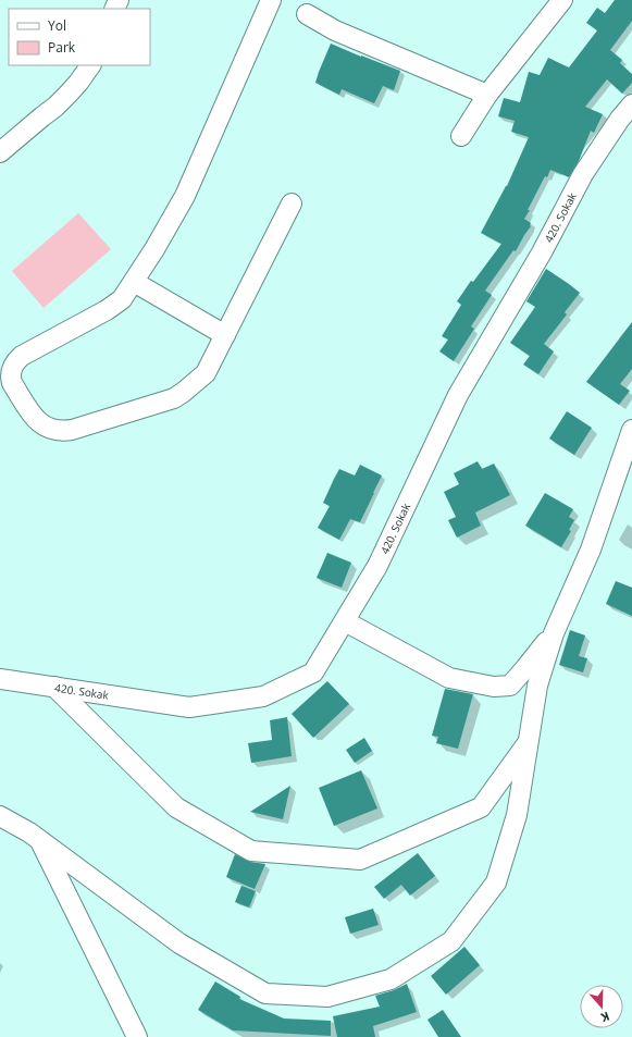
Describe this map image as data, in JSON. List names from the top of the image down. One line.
{"streets":{"street":["420. Sokak"]},"legend":["Yol","Park"],"north":"bottom"}
